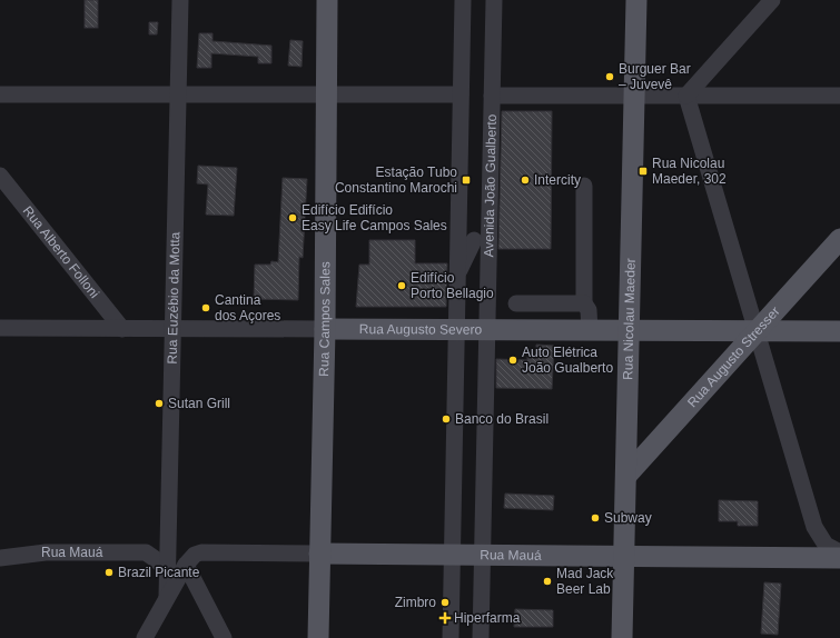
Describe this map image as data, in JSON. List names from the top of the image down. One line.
{"streets":{"main road":["Rua Campos Sales","Rua Nicolau Maeder","Rua Augusto Severo","Rua Augusto Stresser","Rua Mauá"],"street":["Avenida João Gualberto","Rua Alberto Folloni","Rua Euzébio da Motta"]},"crossings":[["Avenida João Gualberto","Rua Augusto Severo"],["Avenida João Gualberto","Rua Mauá"],["Rua Alberto Folloni","Rua Augusto Severo"],["Rua Euzébio da Motta","Rua Augusto Severo"],["Rua Campos Sales","Rua Augusto Severo"],["Rua Campos Sales","Rua Mauá"],["Rua Nicolau Maeder","Rua Augusto Severo"],["Rua Nicolau Maeder","Rua Augusto Stresser"],["Rua Nicolau Maeder","Rua Mauá"],["Rua Augusto Severo","Rua Augusto Stresser"]],"places":{"other":["Burguer Bar – Juvevê","Intercity","Edifício Edifício Easy Life Campos Sales","Edifício Porto Bellagio","Cantina dos Açores","Auto Elétrica João Gualberto","Sutan Grill","Banco do Brasil","Subway","Brazil Picante","Mad Jack Beer Lab","Zimbro"],"transit":["Rua Nicolau Maeder, 302","Estação Tubo Constantino Marochi"],"health":["Hiperfarma"]}}
